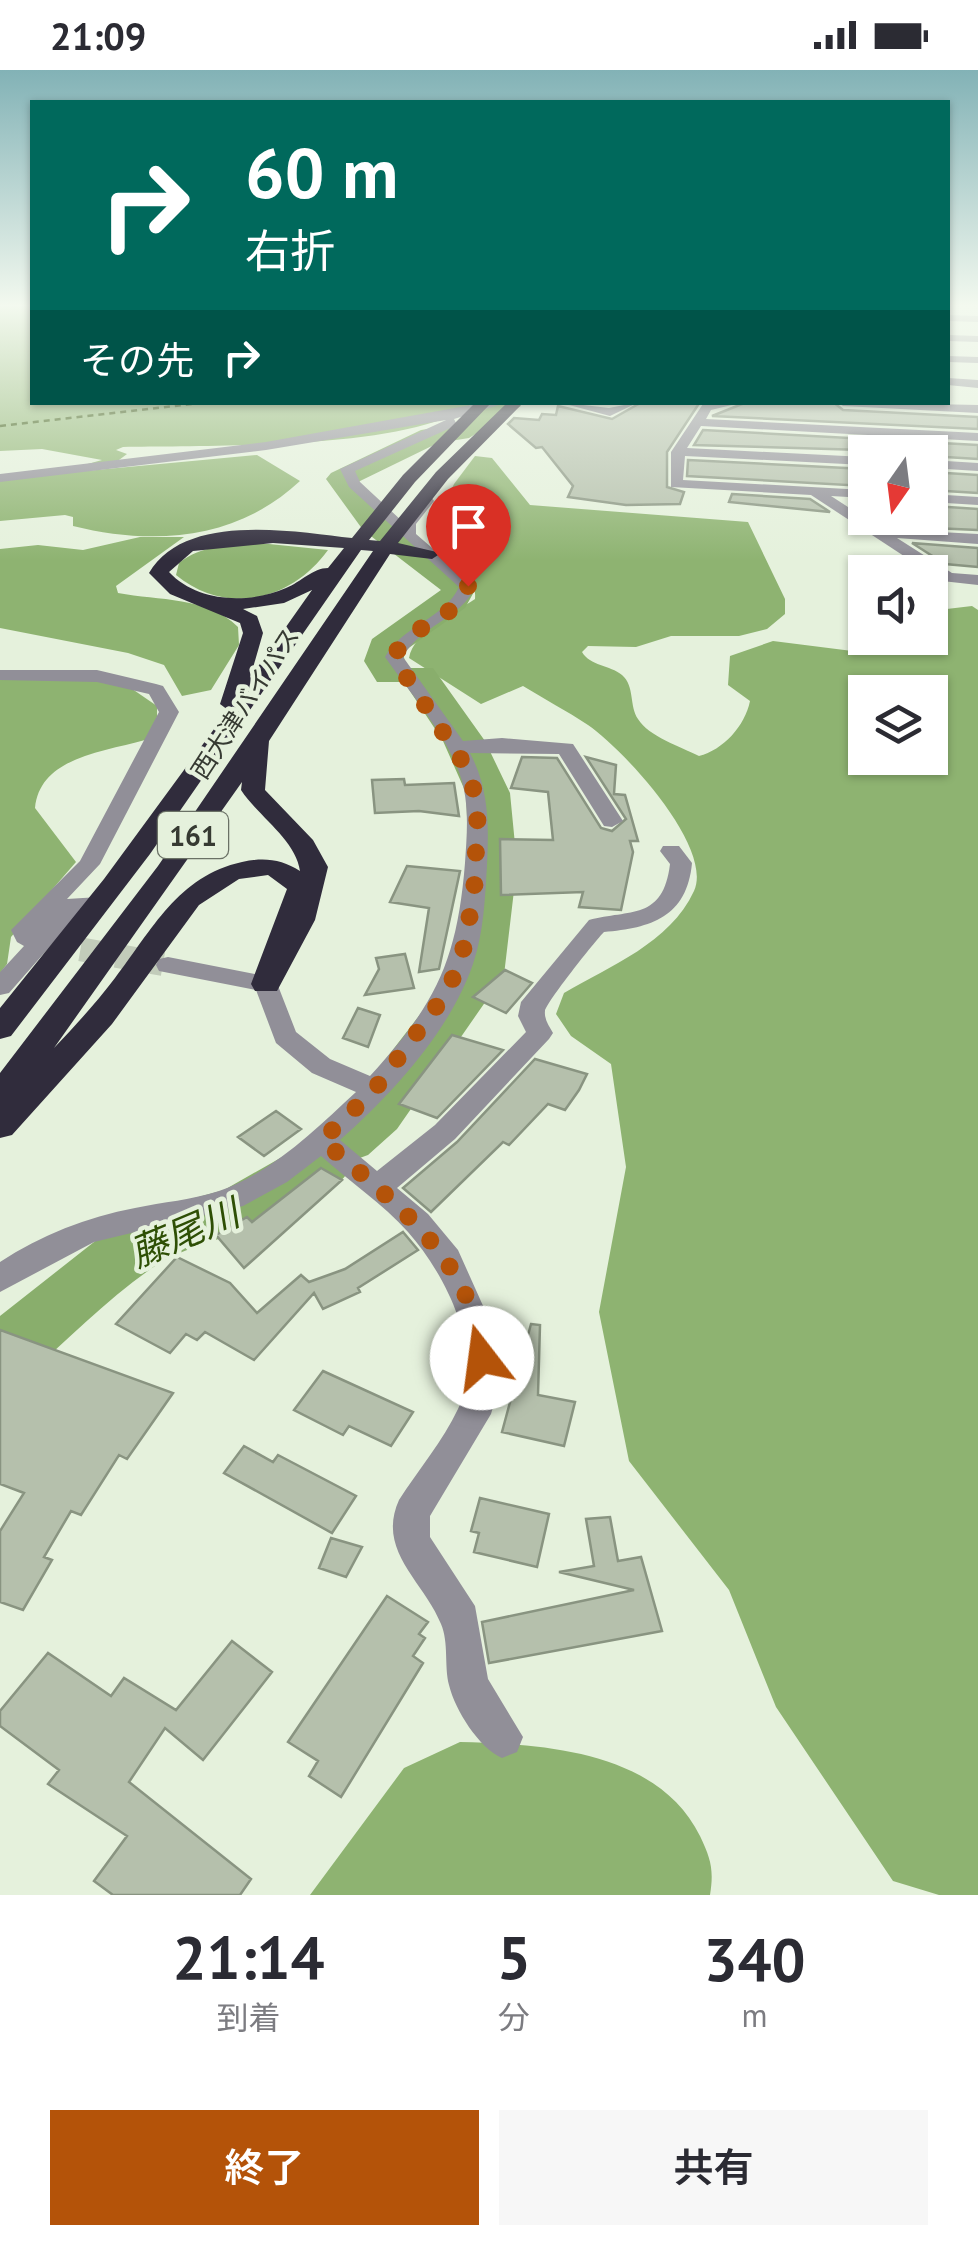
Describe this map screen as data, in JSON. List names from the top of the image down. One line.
{"streets":{"highway":["西大津バイパス","161"]},"water":["藤尾川"],"north":"bottom","page":{"status":"21:09","turn":["60 m","右折"],"then":"その先","eta":["21:14","到着","5","分","340","m"],"buttons":["終了","共有"]}}
